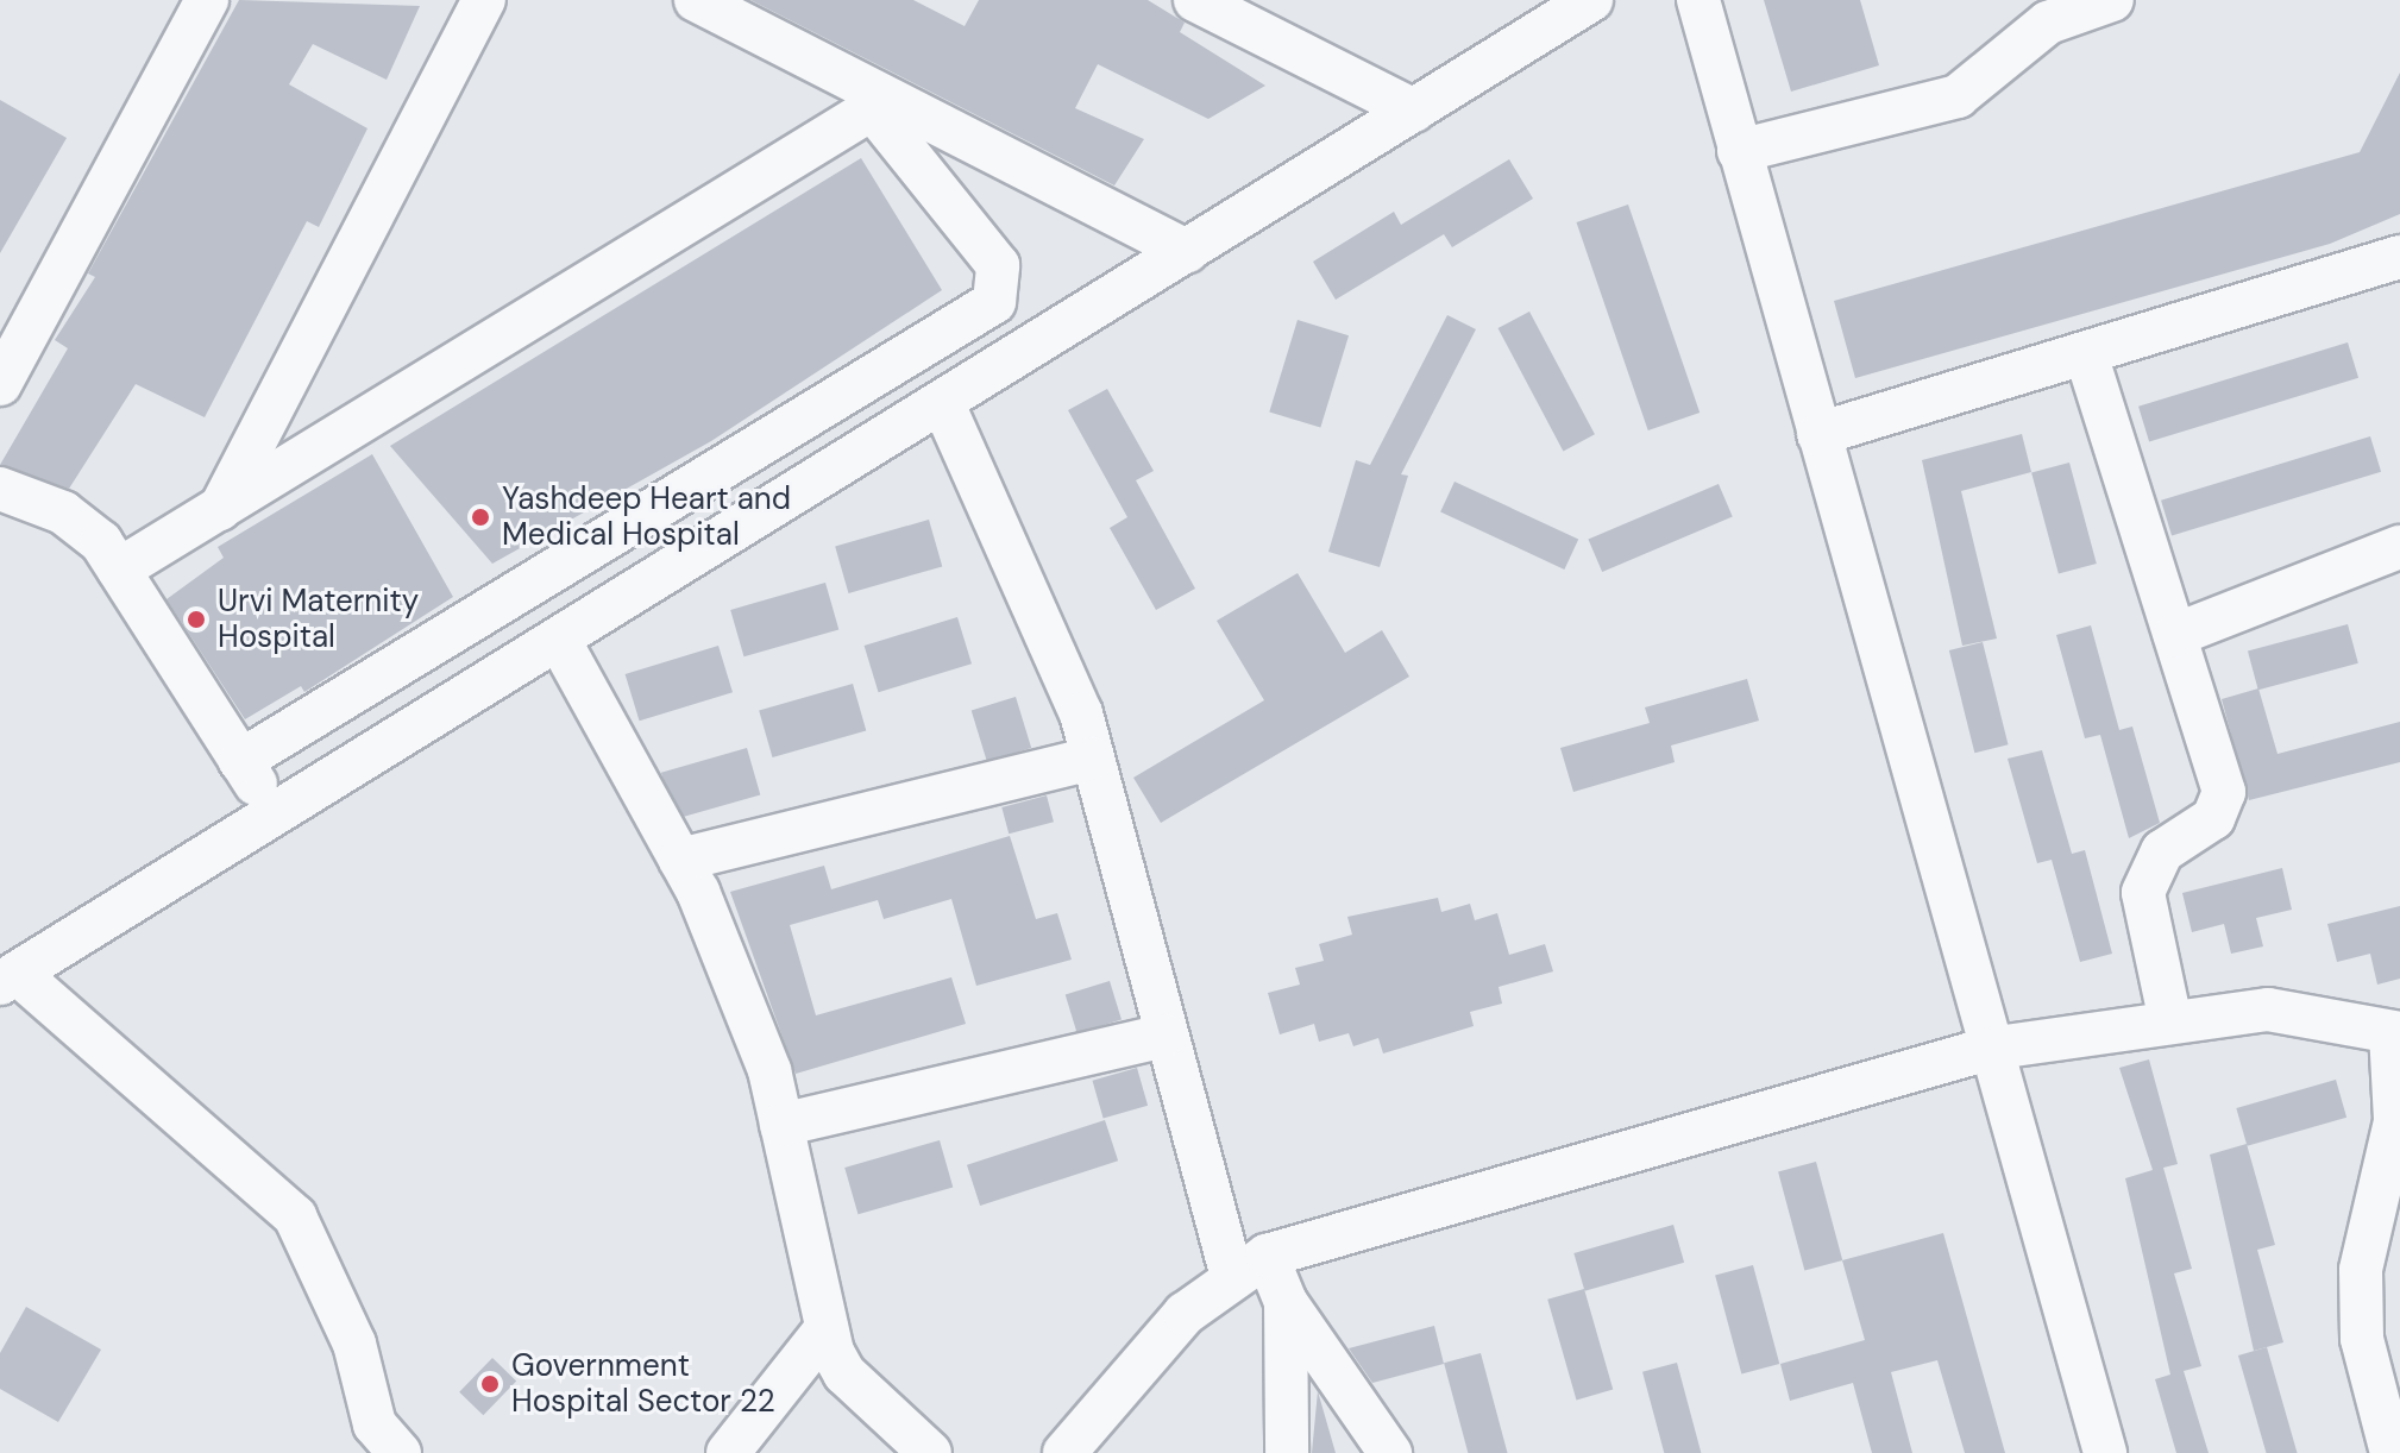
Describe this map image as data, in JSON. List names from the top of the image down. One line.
{"places":["Yashdeep Heart and Medical Hospital","Urvi Maternity Hospital","Government Hospital Sector 22"]}
